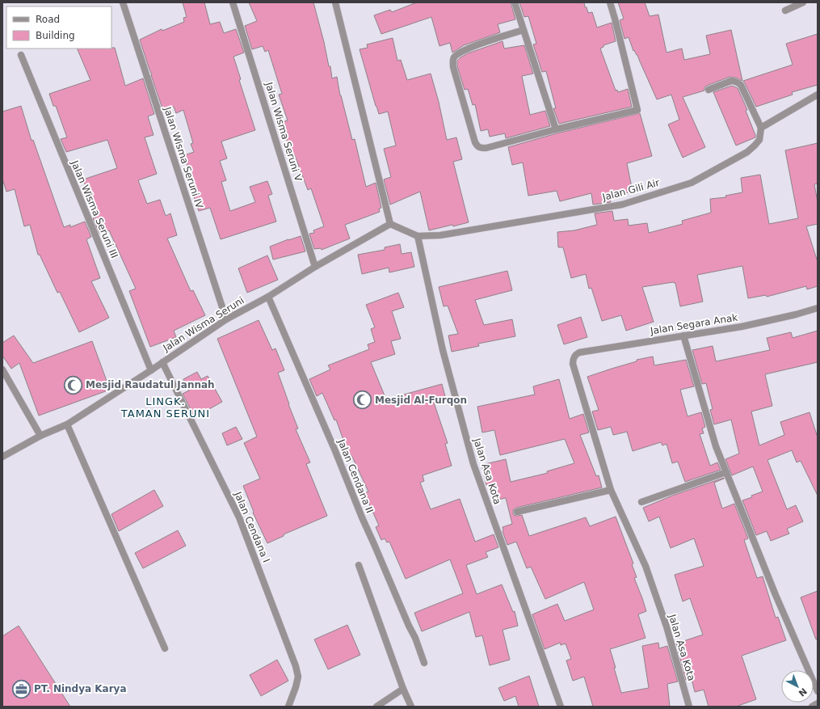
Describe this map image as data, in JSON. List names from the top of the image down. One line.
{"streets":{"street":["Jalan Wisma Seruni V","Jalan Wisma Seruni IV","Jalan Gili Air","Jalan Wisma Seruni III","Jalan Wisma Seruni","Jalan Segara Anak","Jalan Asa Kota","Jalan Cendana II","Jalan Cendana I"]},"crossings":[["Jalan Wisma Seruni V","Jalan Wisma Seruni"],["Jalan Wisma Seruni IV","Jalan Wisma Seruni"],["Jalan Gili Air","Jalan Asa Kota"],["Jalan Wisma Seruni III","Jalan Wisma Seruni"],["Jalan Wisma Seruni","Jalan Cendana II"],["Jalan Wisma Seruni","Jalan Cendana I"],["Jalan Segara Anak","Jalan Asa Kota"]],"districts":["LINGK. TAMAN SERUNI"],"places":{"mosque":["Mesjid Raudatul Jannah","Mesjid Al-Furqon"],"office":["PT. Nindya Karya"]},"legend":["Road","Building"],"north":"bottom right"}
